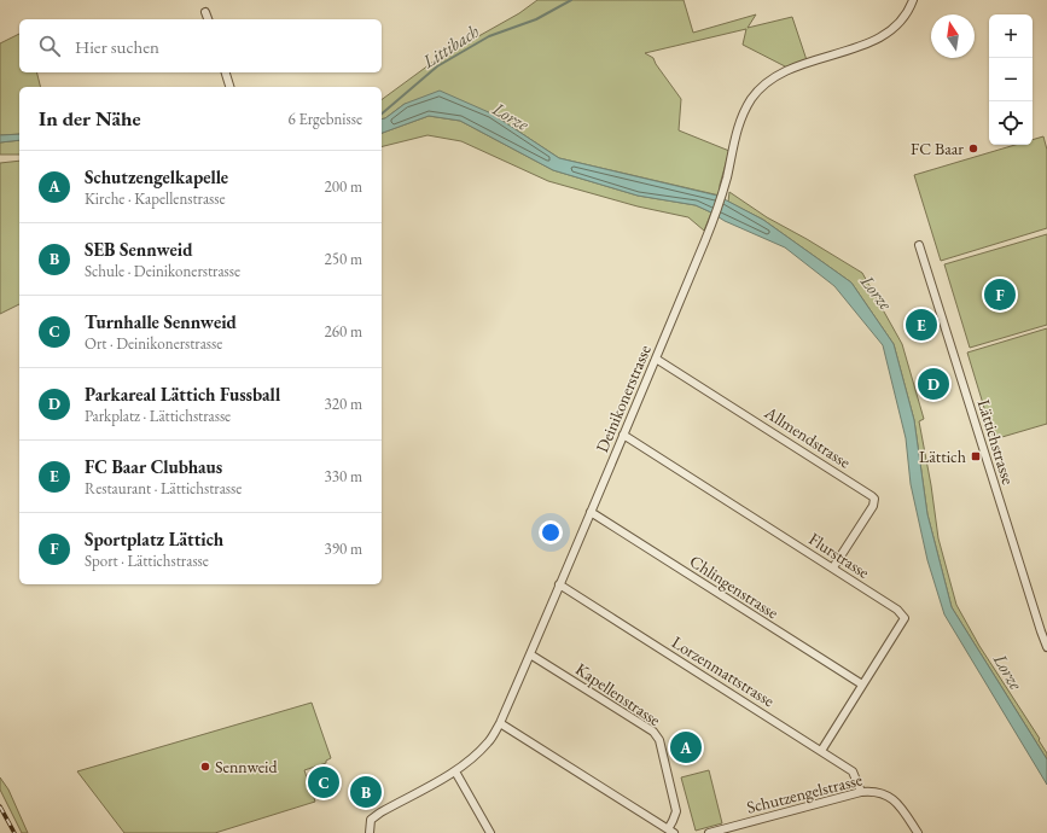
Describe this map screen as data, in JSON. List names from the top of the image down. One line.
{"streets":{"street":["Deinikonerstrasse","Allmendstrasse","Lättichstrasse","Flurstrasse","Chlingenstrasse","Lorzenmattstrasse","Kapellenstrasse","Schutzengelstrasse"]},"crossings":[["Deinikonerstrasse","Allmendstrasse"],["Deinikonerstrasse","Flurstrasse"],["Deinikonerstrasse","Chlingenstrasse"],["Deinikonerstrasse","Lorzenmattstrasse"],["Deinikonerstrasse","Kapellenstrasse"],["Allmendstrasse","Flurstrasse"],["Flurstrasse","Chlingenstrasse"],["Flurstrasse","Lorzenmattstrasse"],["Lorzenmattstrasse","Schutzengelstrasse"]],"water":["Littibach","Lorze"],"places":{"other":["FC Baar","Sennweid"],"transit":["Lättich"]},"north":"top","page":{"map_buttons":["+","−"],"search":"Hier suchen","heading":["In der Nähe","6 Ergebnisse"],"list":[{"mark":"A","name":"Schutzengelkapelle","note":"Kirche · Kapellenstrasse","value":"200 m"},{"mark":"B","name":"SEB Sennweid","note":"Schule · Deinikonerstrasse","value":"250 m"},{"mark":"C","name":"Turnhalle Sennweid","note":"Ort · Deinikonerstrasse","value":"260 m"},{"mark":"D","name":"Parkareal Lättich Fussball","note":"Parkplatz · Lättichstrasse","value":"320 m"},{"mark":"E","name":"FC Baar Clubhaus","note":"Restaurant · Lättichstrasse","value":"330 m"},{"mark":"F","name":"Sportplatz Lättich","note":"Sport · Lättichstrasse","value":"390 m"}],"pins":["F","E","D","A","C","B"]}}
